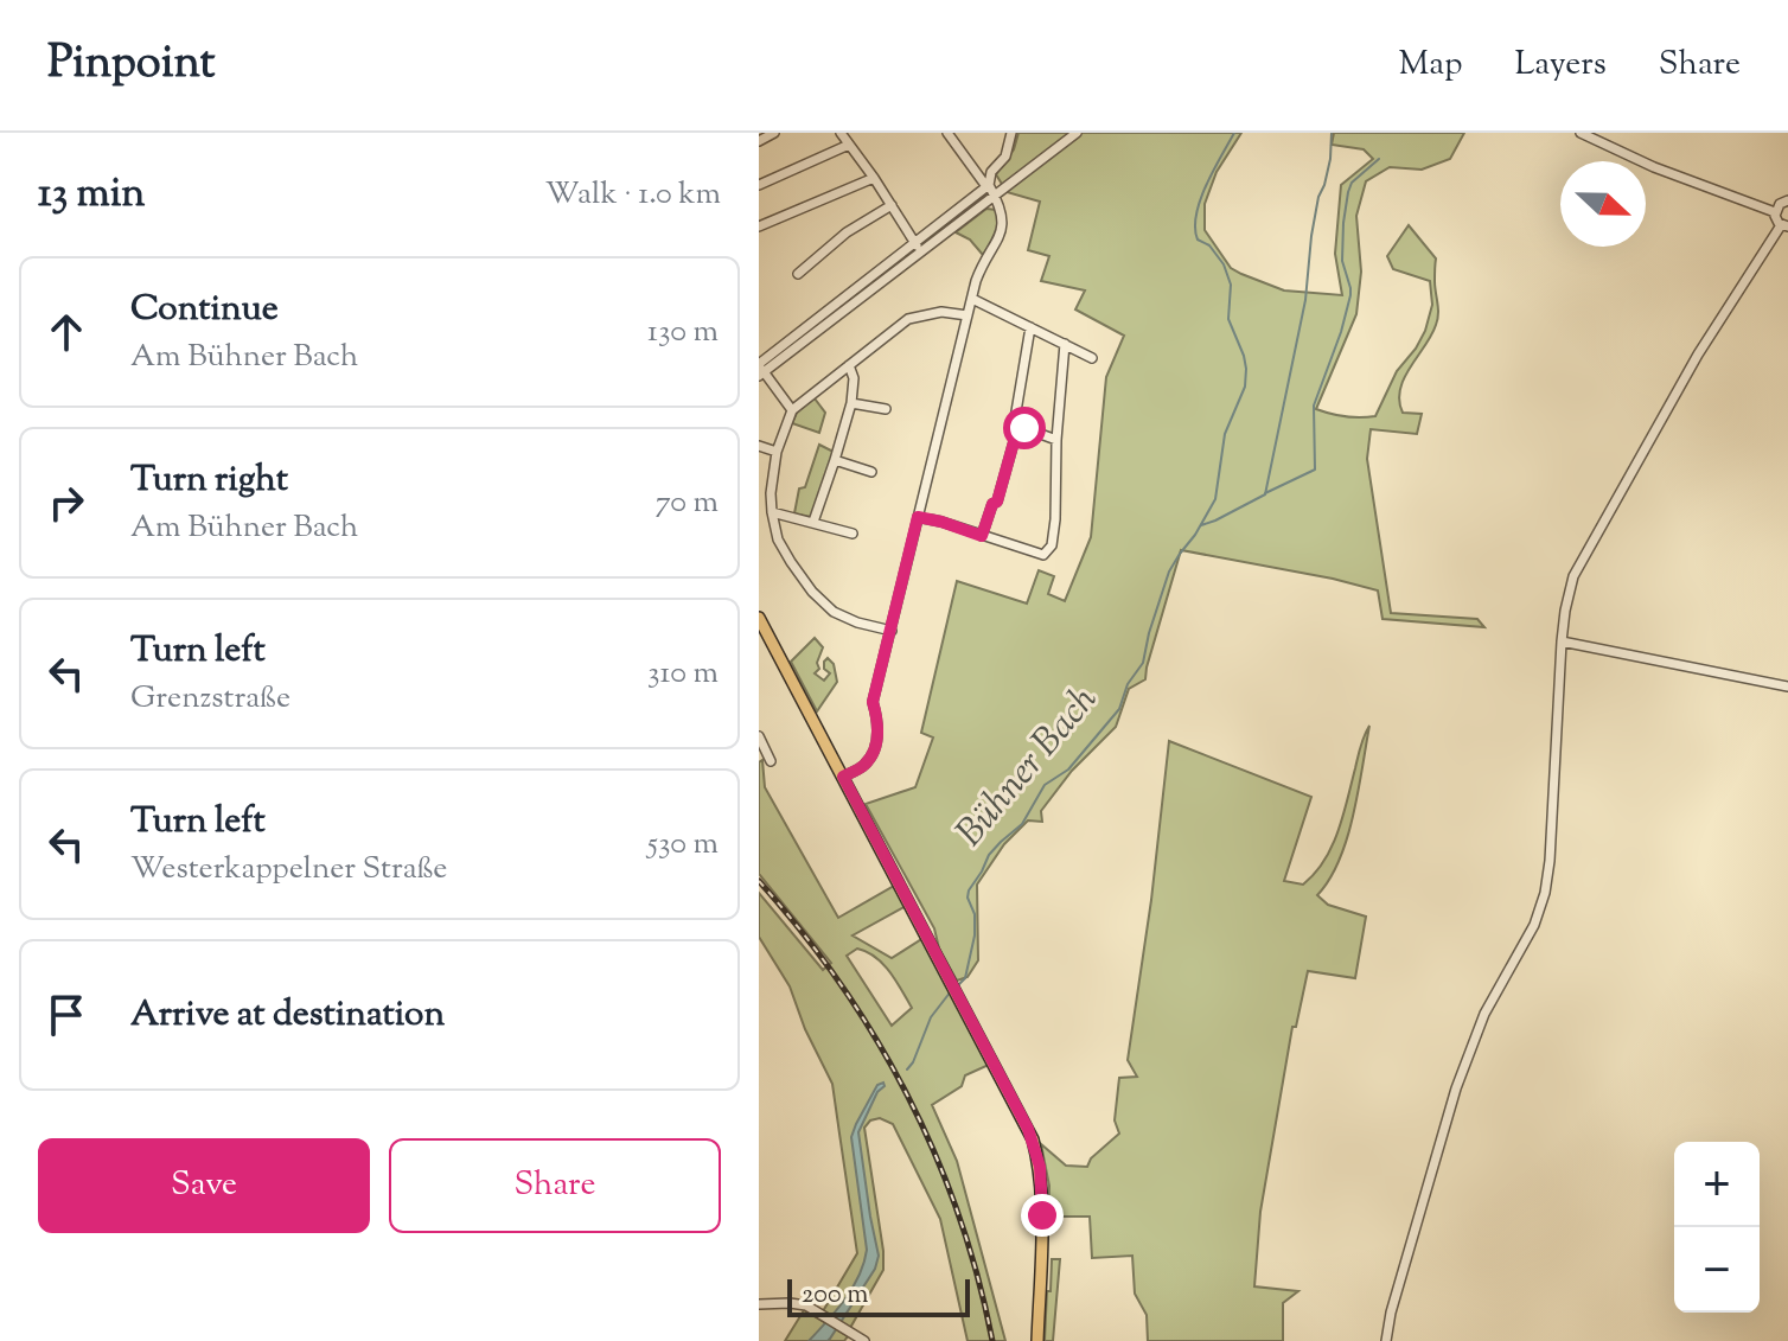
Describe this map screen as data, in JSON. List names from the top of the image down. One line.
{"water":["Bühner Bach"],"scale_bar":"200 m","north":"right","page":{"header":"Pinpoint","nav":["Map","Layers","Share"],"heading":["13 min","Walk · 1.0 km"],"list":[["Continue","Am Bühner Bach","130 m"],["Turn right","Am Bühner Bach","70 m"],["Turn left","Grenzstraße","310 m"],["Turn left","Westerkappelner Straße","530 m"],"Arrive at destination"],"buttons":["Save","Share"],"map_buttons":["+","−"],"scale":"200 m"}}
